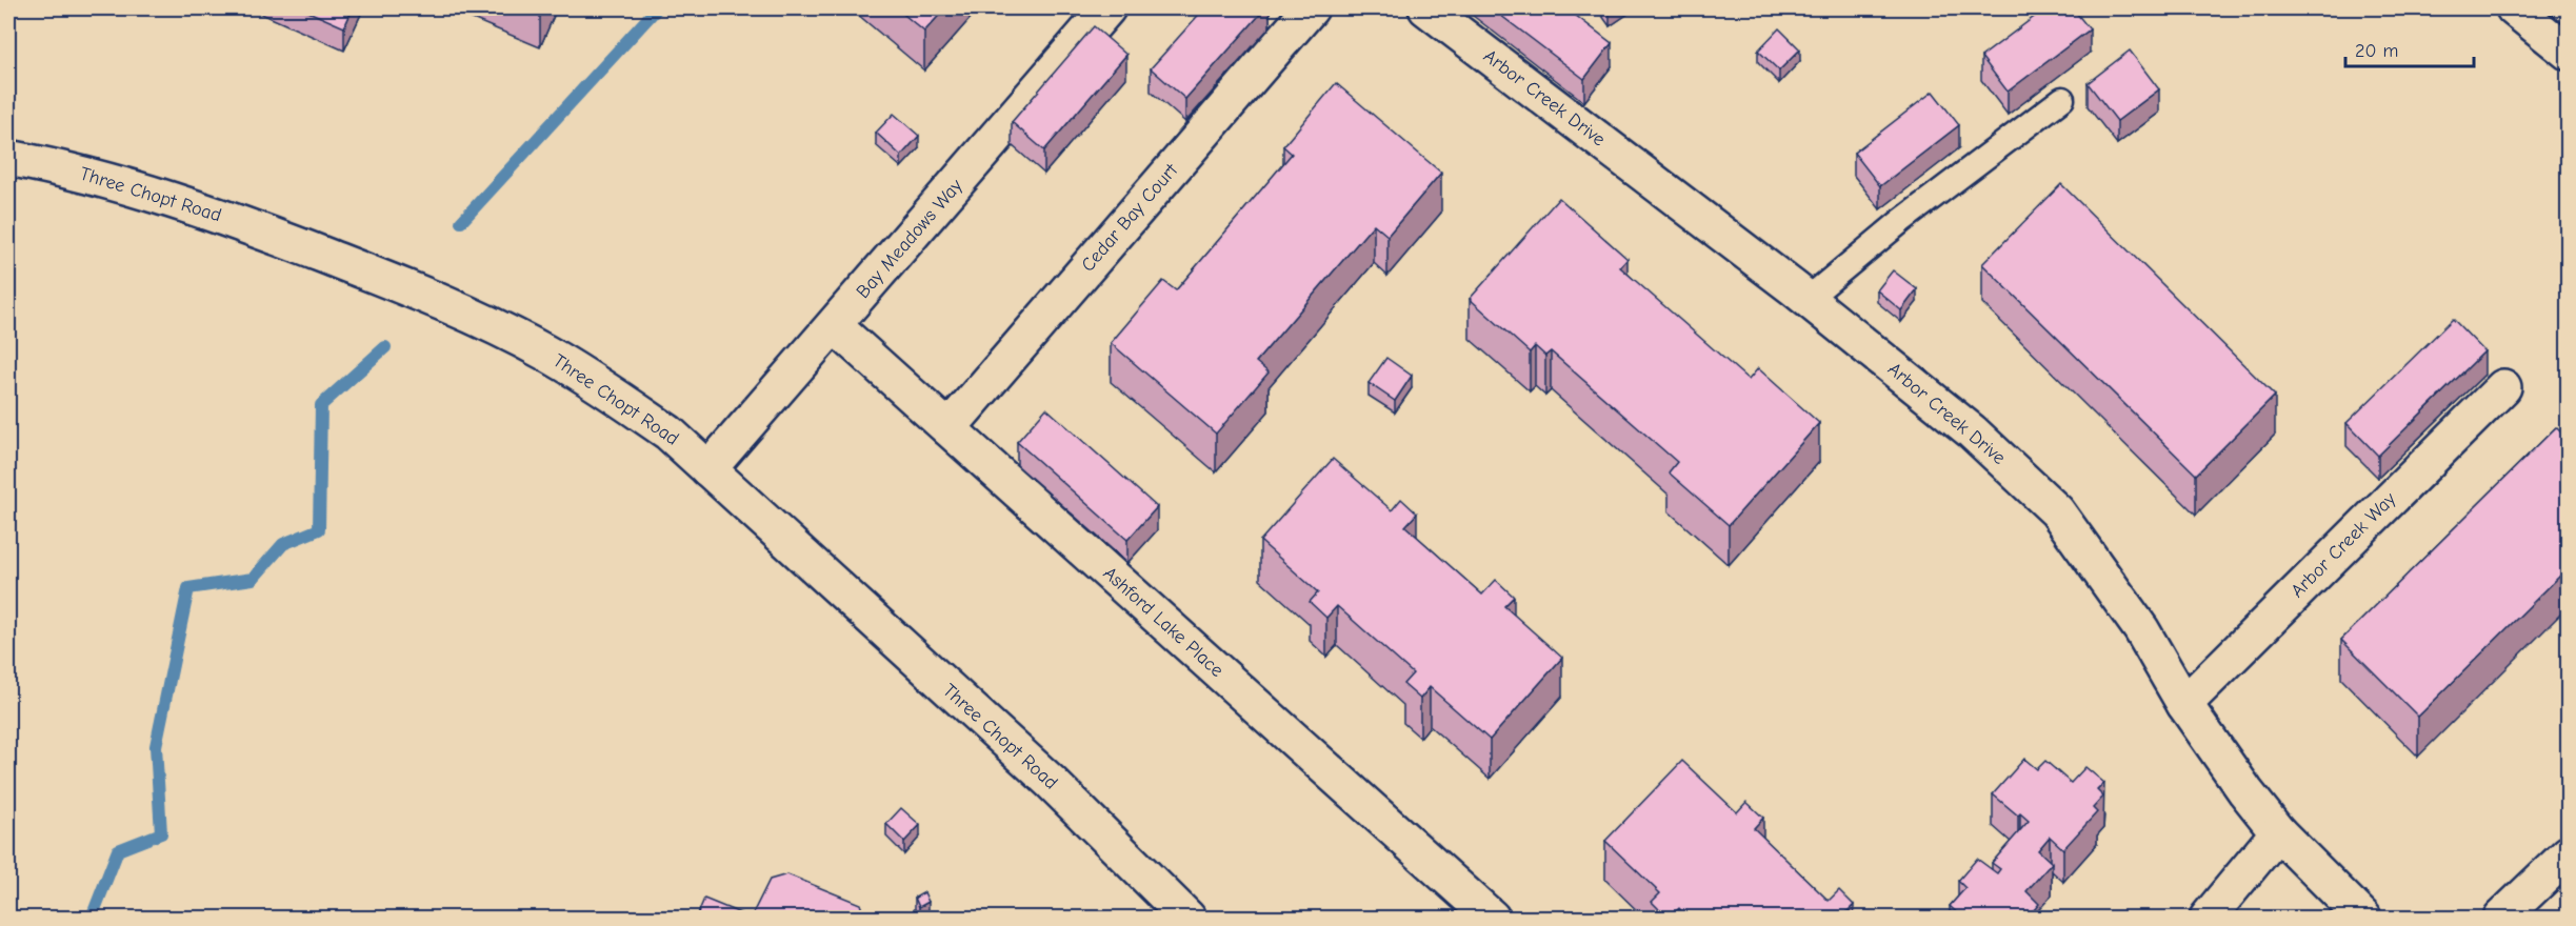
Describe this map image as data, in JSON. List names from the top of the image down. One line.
{"streets":{"main road":["Arbor Creek Drive","Three Chopt Road","Cedar Bay Court","Bay Meadows Way","Arbor Creek Way","Ashford Lake Place"]},"crossings":[["Arbor Creek Drive","Arbor Creek Way"],["Three Chopt Road","Bay Meadows Way"],["Cedar Bay Court","Ashford Lake Place"],["Bay Meadows Way","Ashford Lake Place"]],"scale_bar":"20 m"}
